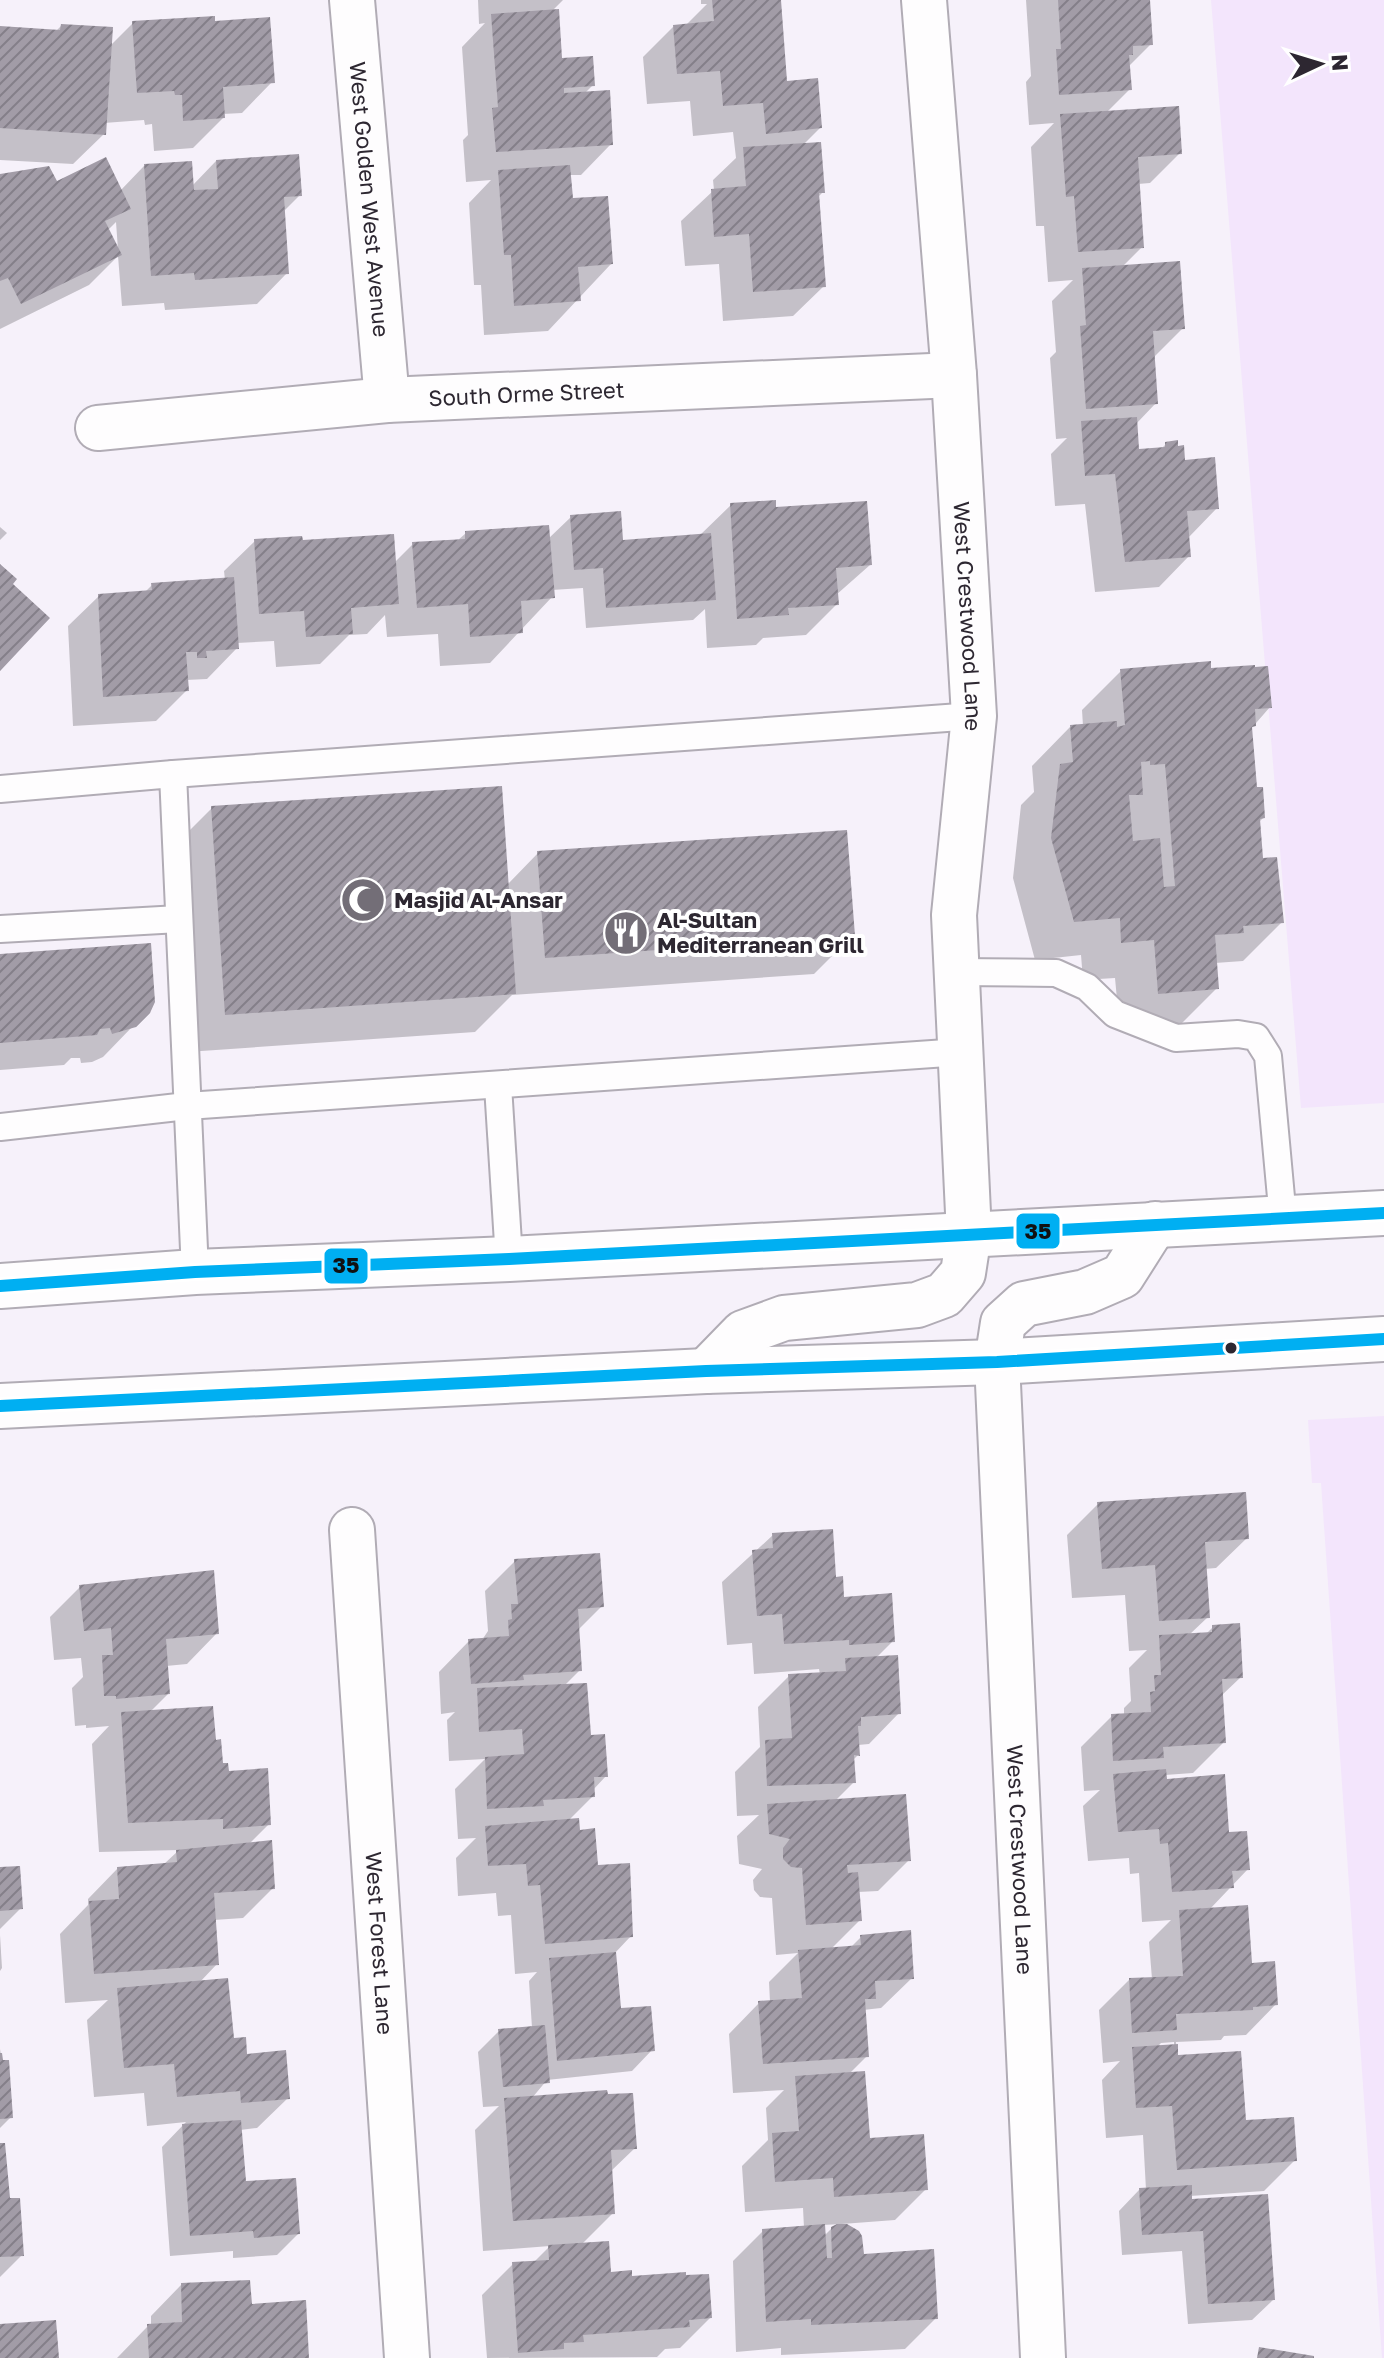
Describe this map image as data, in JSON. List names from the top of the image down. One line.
{"streets":{"street":["West Golden West Avenue","South Orme Street","West Crestwood Lane","West Forest Lane"]},"crossings":[["West Golden West Avenue","South Orme Street"],["South Orme Street","West Crestwood Lane"]],"places":{"mosque":["Masjid Al-Ansar"],"restaurant":["Al-Sultan Mediterranean Grill"]},"lines":["transit line 35"],"north":"right"}
